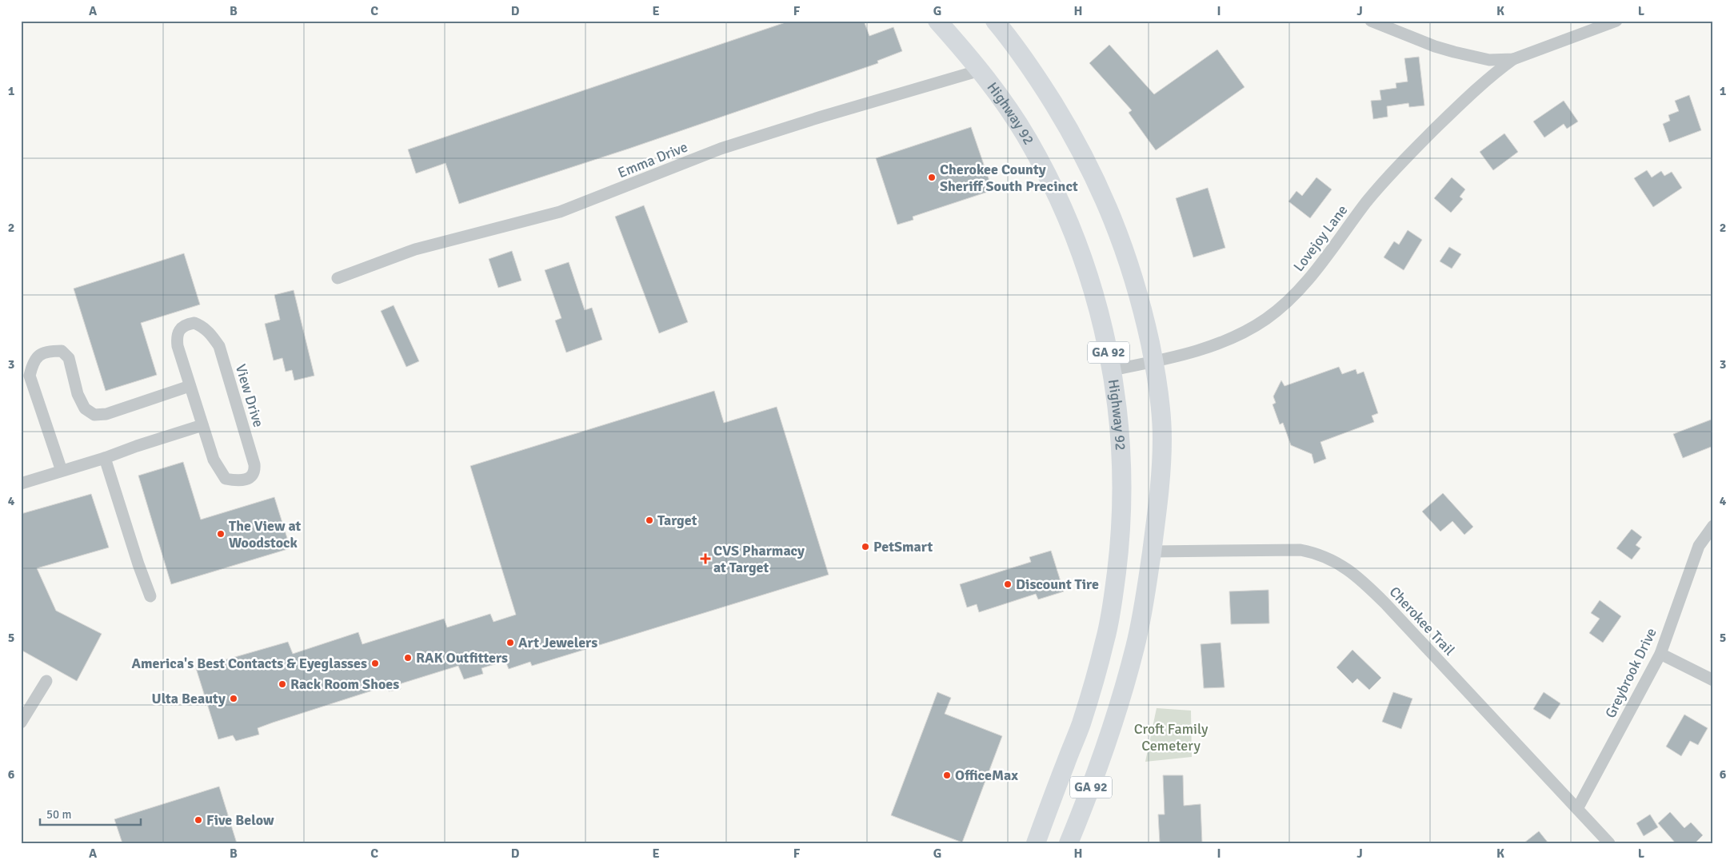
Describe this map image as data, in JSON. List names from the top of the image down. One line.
{"streets":{"main road":["Highway 92","GA 92"],"street":["Emma Drive","Lovejoy Lane","View Drive","Cherokee Trail","Greybrook Drive"]},"crossings":[["Highway 92","Emma Drive"],["Highway 92","Lovejoy Lane"],["Lovejoy Lane","GA 92"],["GA 92","Cherokee Trail"],["Cherokee Trail","Greybrook Drive"]],"parks":["Croft Family Cemetery"],"places":{"other":["Cherokee County Sheriff South Precinct","Target","The View at Woodstock","PetSmart","Discount Tire","Art Jewelers","RAK Outfitters","America's Best Contacts & Eyeglasses","Rack Room Shoes","Ulta Beauty","OfficeMax","Five Below"],"health":["CVS Pharmacy at Target"]},"scale_bar":"50 m","grid":{"columns":["A","B","C","D","E","F","G","H","I","J","K","L"],"rows":["1","2","3","4","5","6"]}}
